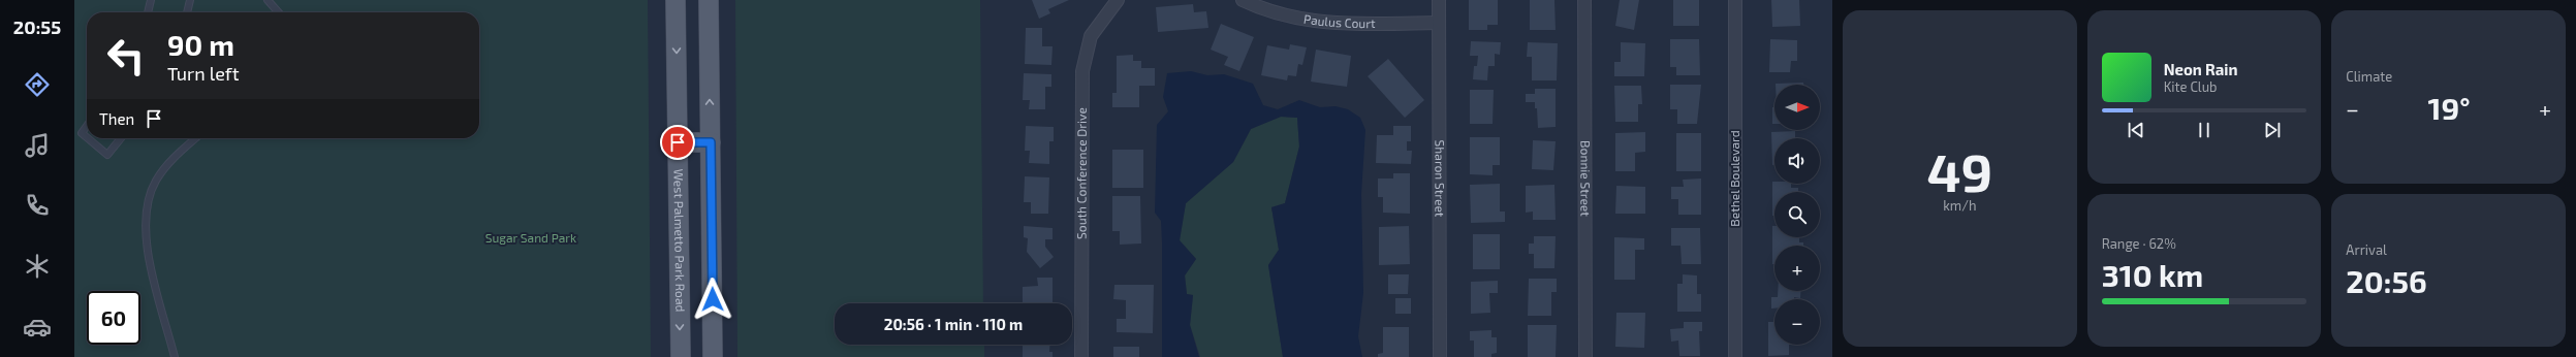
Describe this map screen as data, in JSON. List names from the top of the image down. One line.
{"streets":{"main road":["West Palmetto Park Road"],"street":["Paulus Court","South Conference Drive","Sharon Street","Bonnie Street","Bethel Boulevard"]},"crossings":[["Paulus Court","Sharon Street"]],"parks":["Sugar Sand Park"],"north":"right","page":{"tabs":"20:55","tile":[["49","km/h"],"Climate",["Range · 62%","310 km"],["Arrival","20:56"]],"turn":["90 m","Turn left"],"song":["Neon Rain","Kite Club"],"map_buttons":["+","−"],"heat":["−","19°","+"],"then":"Then","limit":"60","trip":"20:56 · 1 min · 110 m"}}
